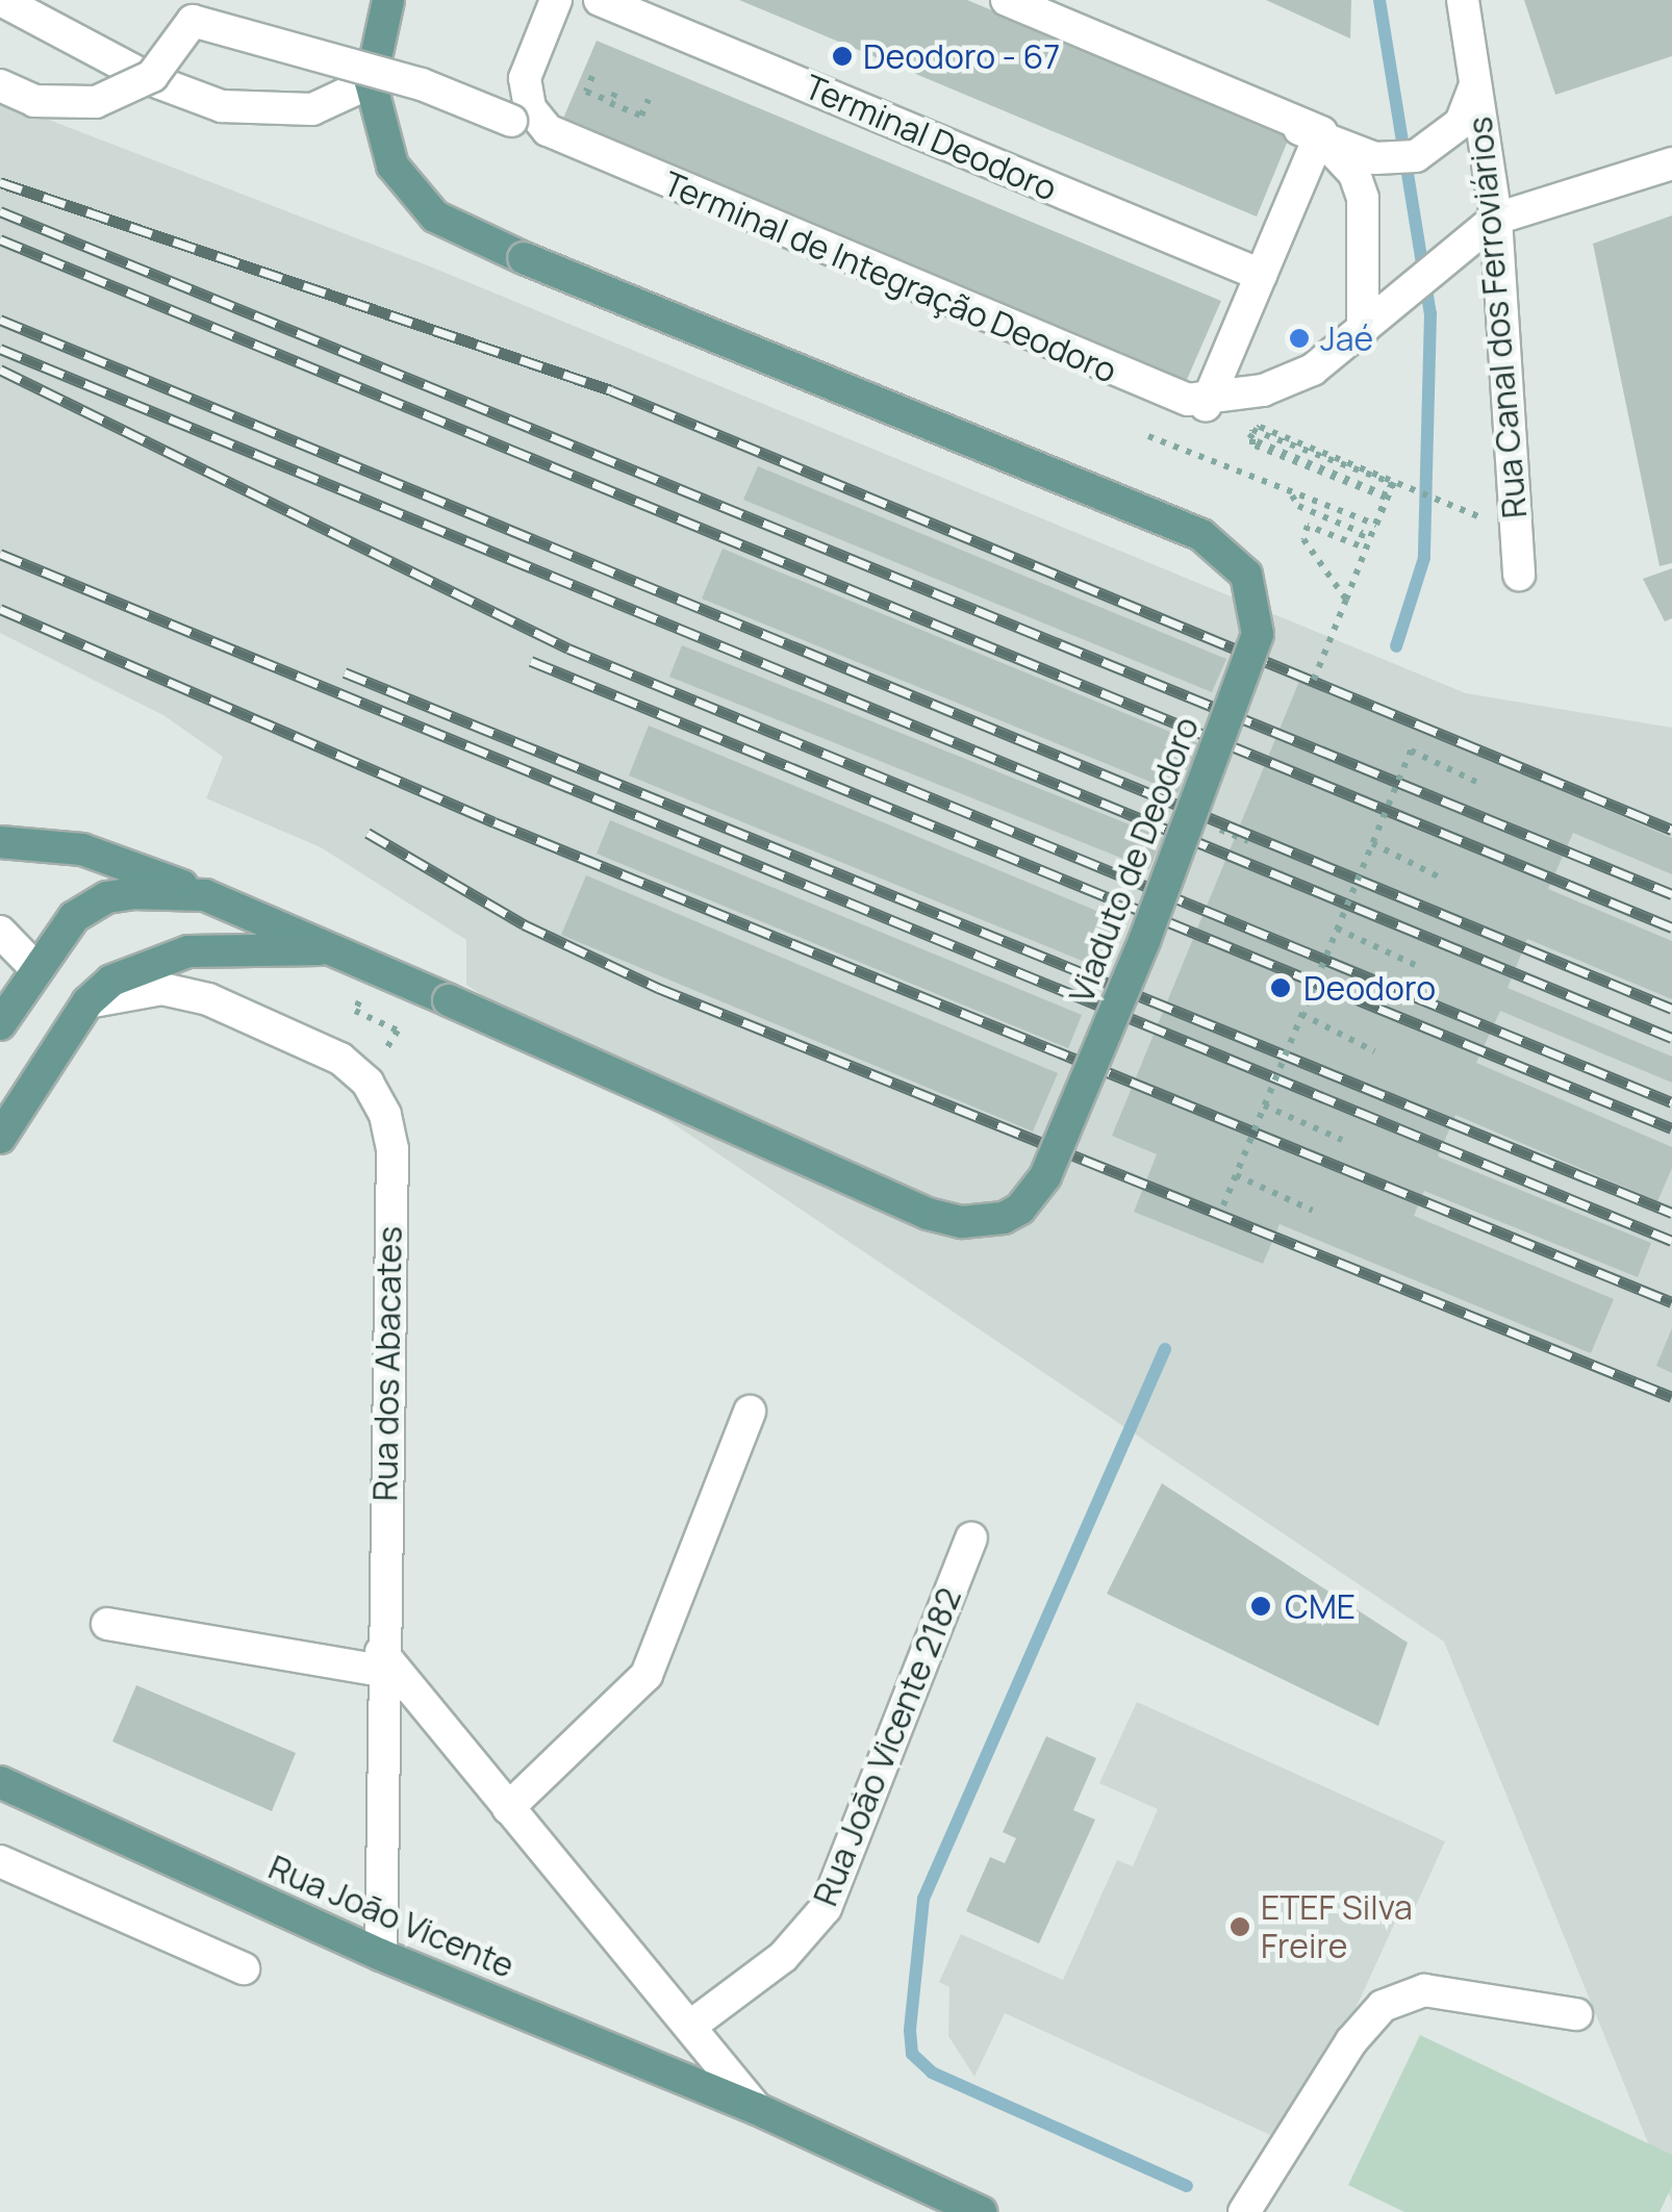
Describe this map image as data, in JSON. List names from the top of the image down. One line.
{"streets":{"main road":["Viaduto de Deodoro","Rua João Vicente"],"street":["Terminal Deodoro","Terminal de Integração Deodoro","Rua Canal dos Ferroviários","Rua dos Abacates","Rua João Vicente 2182"]},"crossings":[["Terminal de Integração Deodoro","Rua Canal dos Ferroviários"],["Rua dos Abacates","Rua João Vicente"],["Rua João Vicente 2182","Rua João Vicente"]],"places":["Deodoro - 67","Jaé","Deodoro","CME","ETEF Silva Freire"]}
